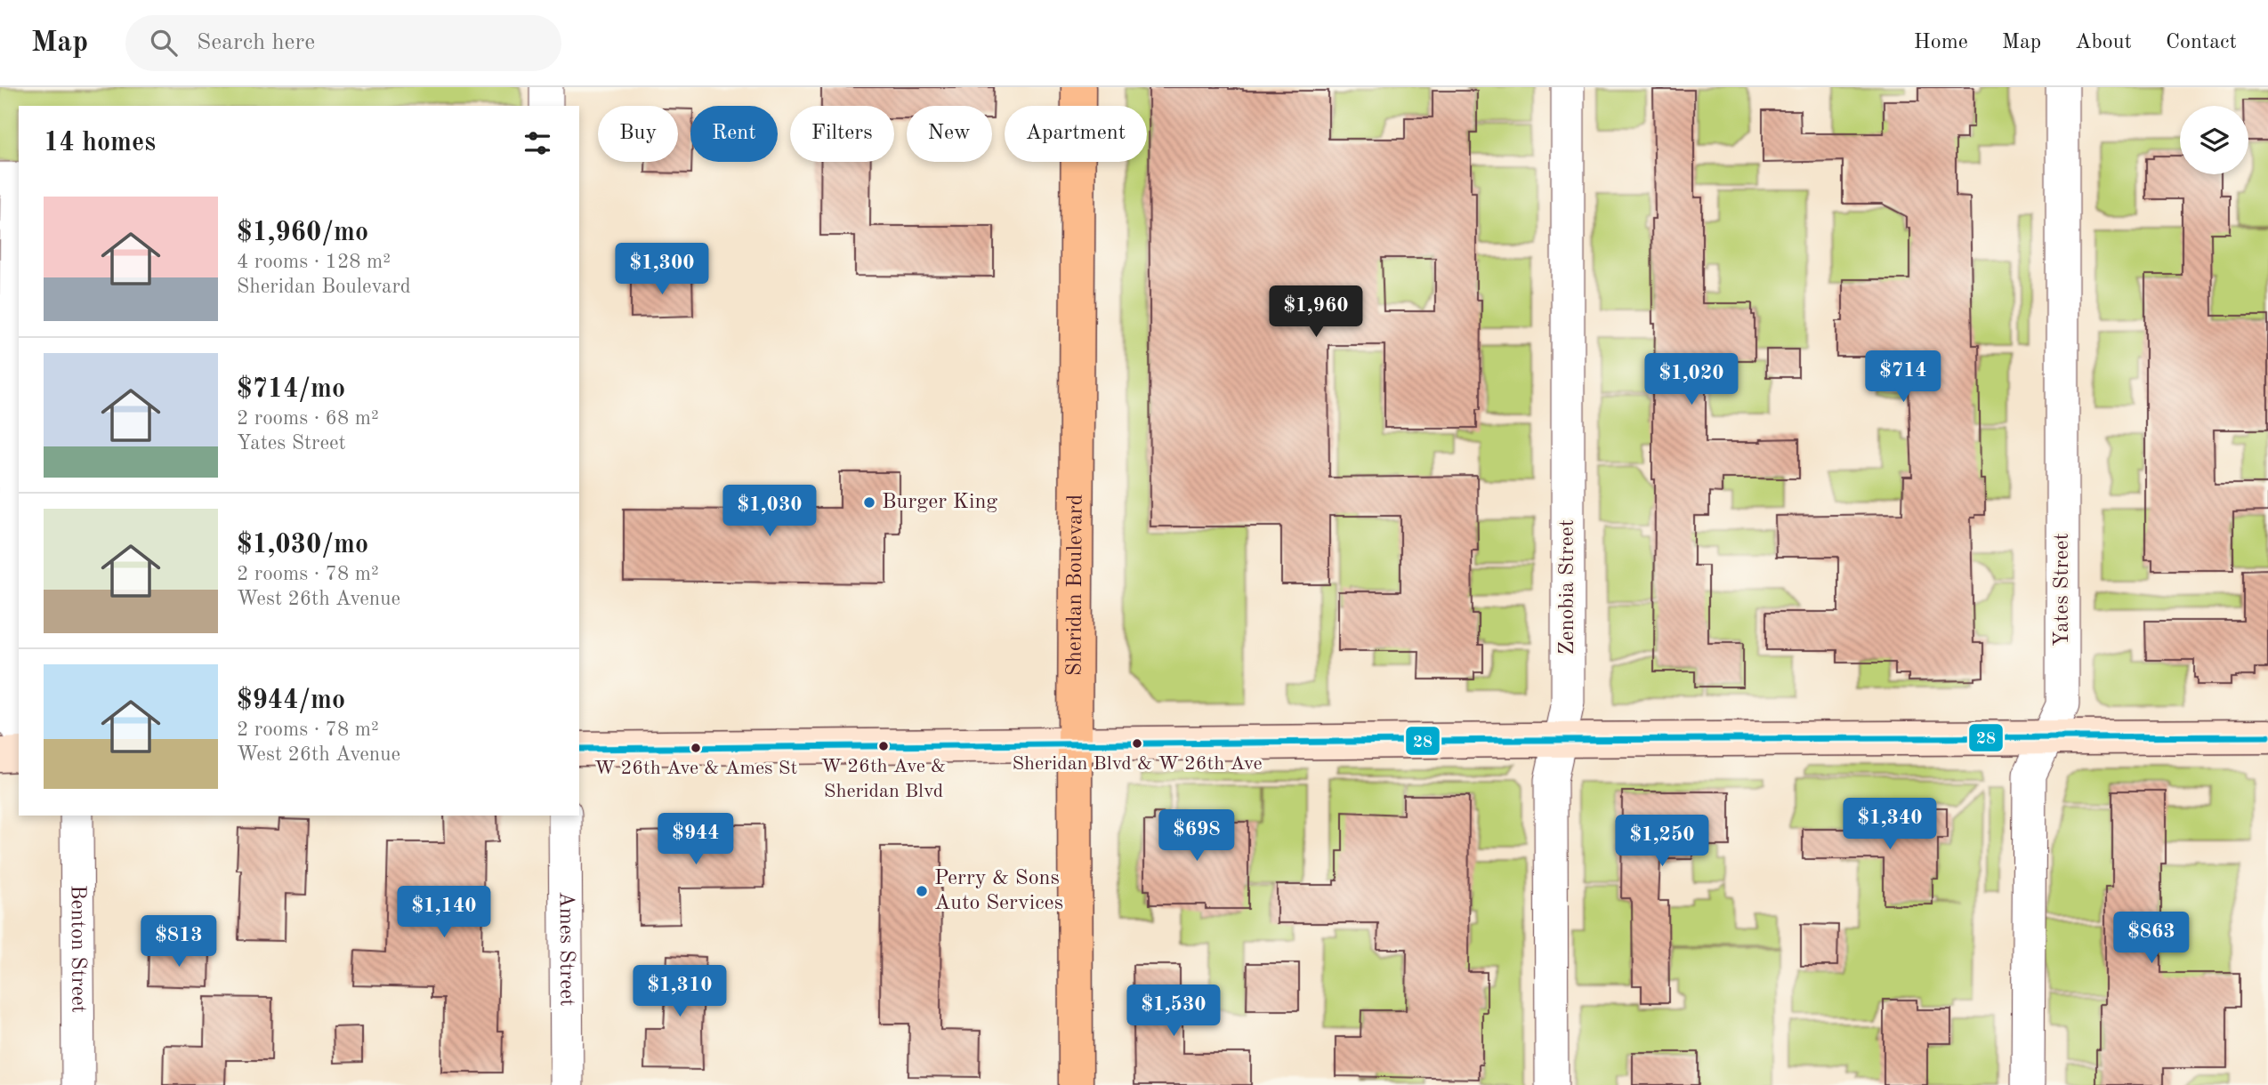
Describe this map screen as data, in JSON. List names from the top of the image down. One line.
{"streets":{"main road":["Sheridan Boulevard"],"street":["Zenobia Street","Yates Street","Benton Street","Ames Street"]},"places":["Burger King","Sheridan Blvd & W 26th Ave","W 26th Ave & Sheridan Blvd","W 26th Ave & Ames St","Perry & Sons Auto Services"],"lines":["transit line 28"],"page":{"header":"Map","search":"Search here","nav":["Home","Map","About","Contact"],"chip":["Buy","Rent","Filters","New","Apartment"],"heading":"14 homes","list":[{"name":"$1,960/mo","note":"4 rooms · 128 m² · Sheridan Boulevard"},{"name":"$714/mo","note":"2 rooms · 68 m² · Yates Street"},{"name":"$1,030/mo","note":"2 rooms · 78 m² · West 26th Avenue"},{"name":"$944/mo","note":"2 rooms · 78 m² · West 26th Avenue"}],"price":["$1,300","$1,960","$714","$1,020","$1,030","$1,340","$698","$944","$1,250","$1,140","$863","$813","$1,310","$1,530"]}}
